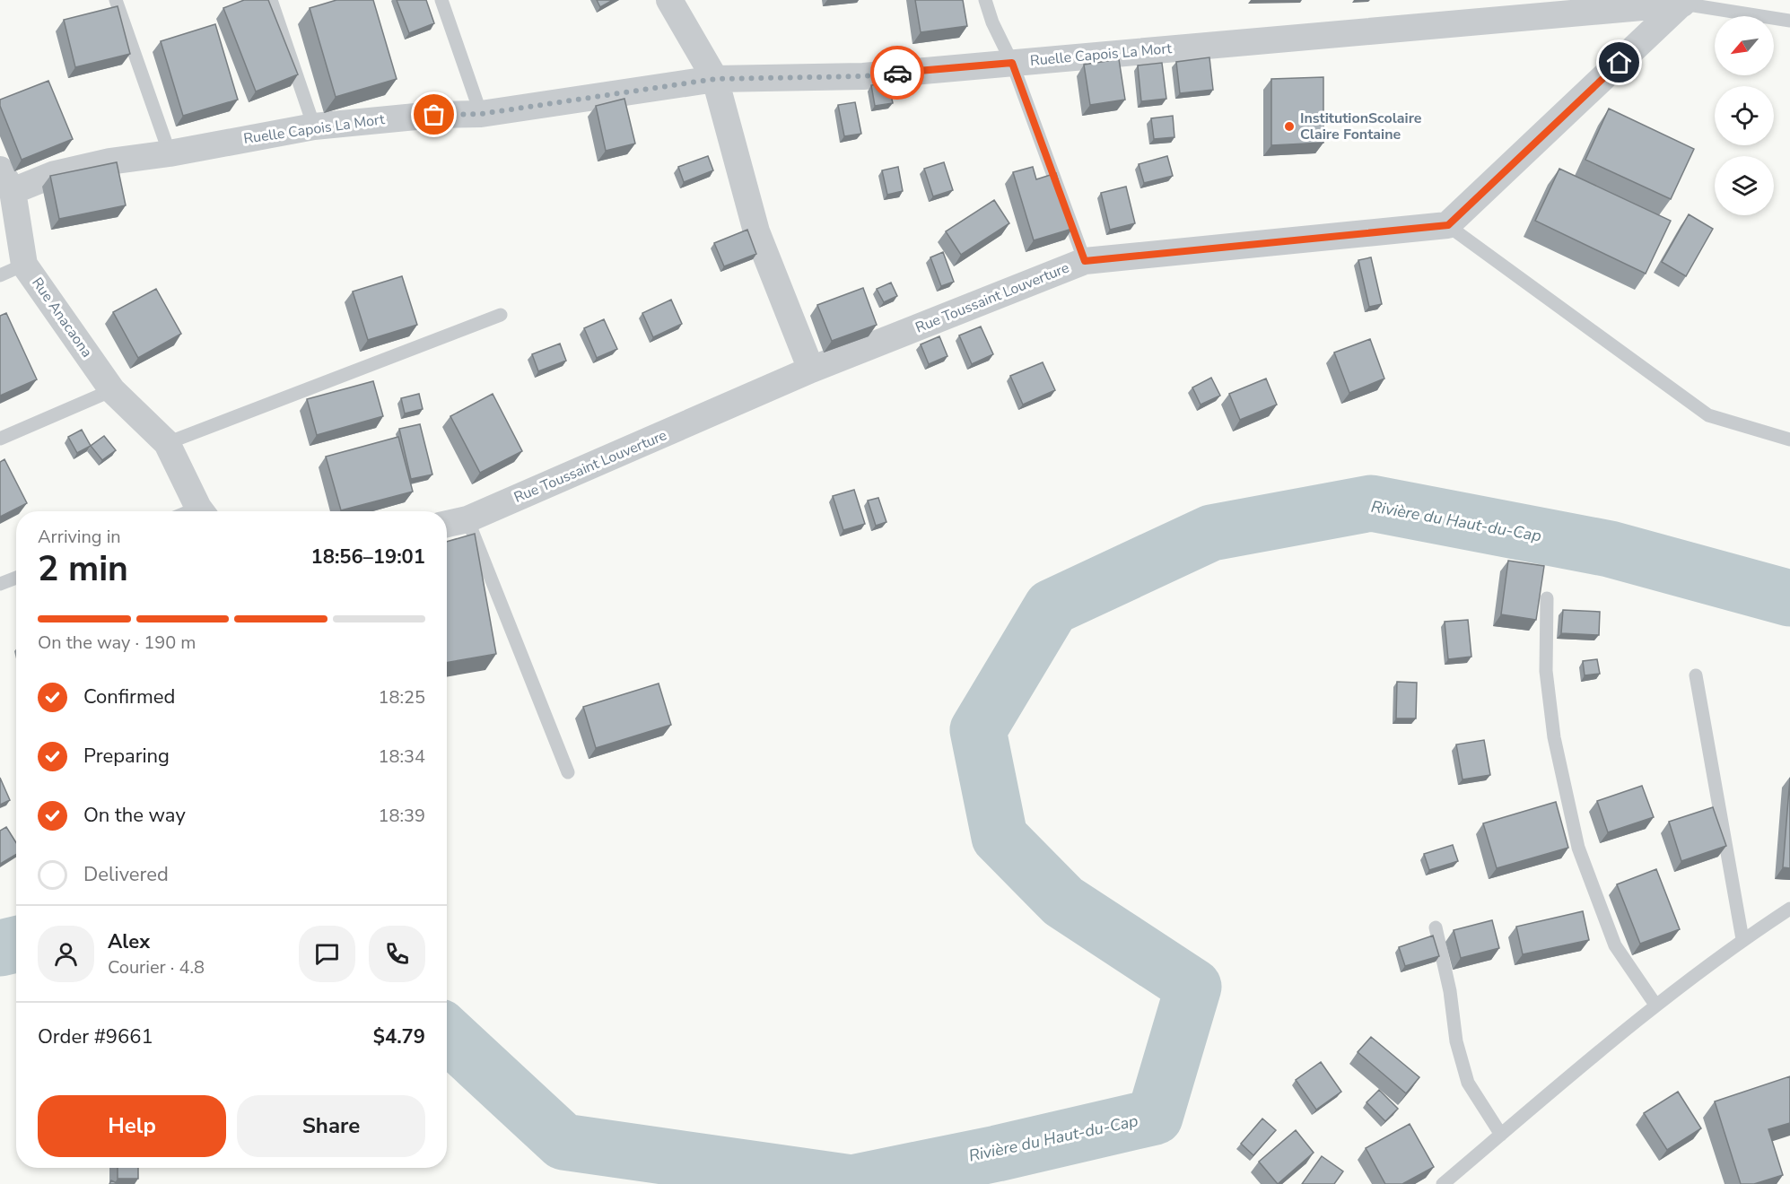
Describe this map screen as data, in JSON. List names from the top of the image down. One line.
{"streets":{"street":["Ruelle Capois La Mort","Rue Toussaint Louverture","Rue Anacaona"]},"crossings":[["Ruelle Capois La Mort","Rue Anacaona"]],"water":["Rivière du Haut-du-Cap"],"places":["InstitutionScolaire Claire Fontaine"],"north":"bottom left","page":{"heading":["2 min","Arriving in","18:56–19:01"],"panel":["Alex","Courier · 4.8","Order #9661","$4.79"],"bar":"On the way · 190 m","list":[["Confirmed","18:25"],["Preparing","18:34"],["On the way","18:39"],"Delivered"],"buttons":["Help","Share"]}}
